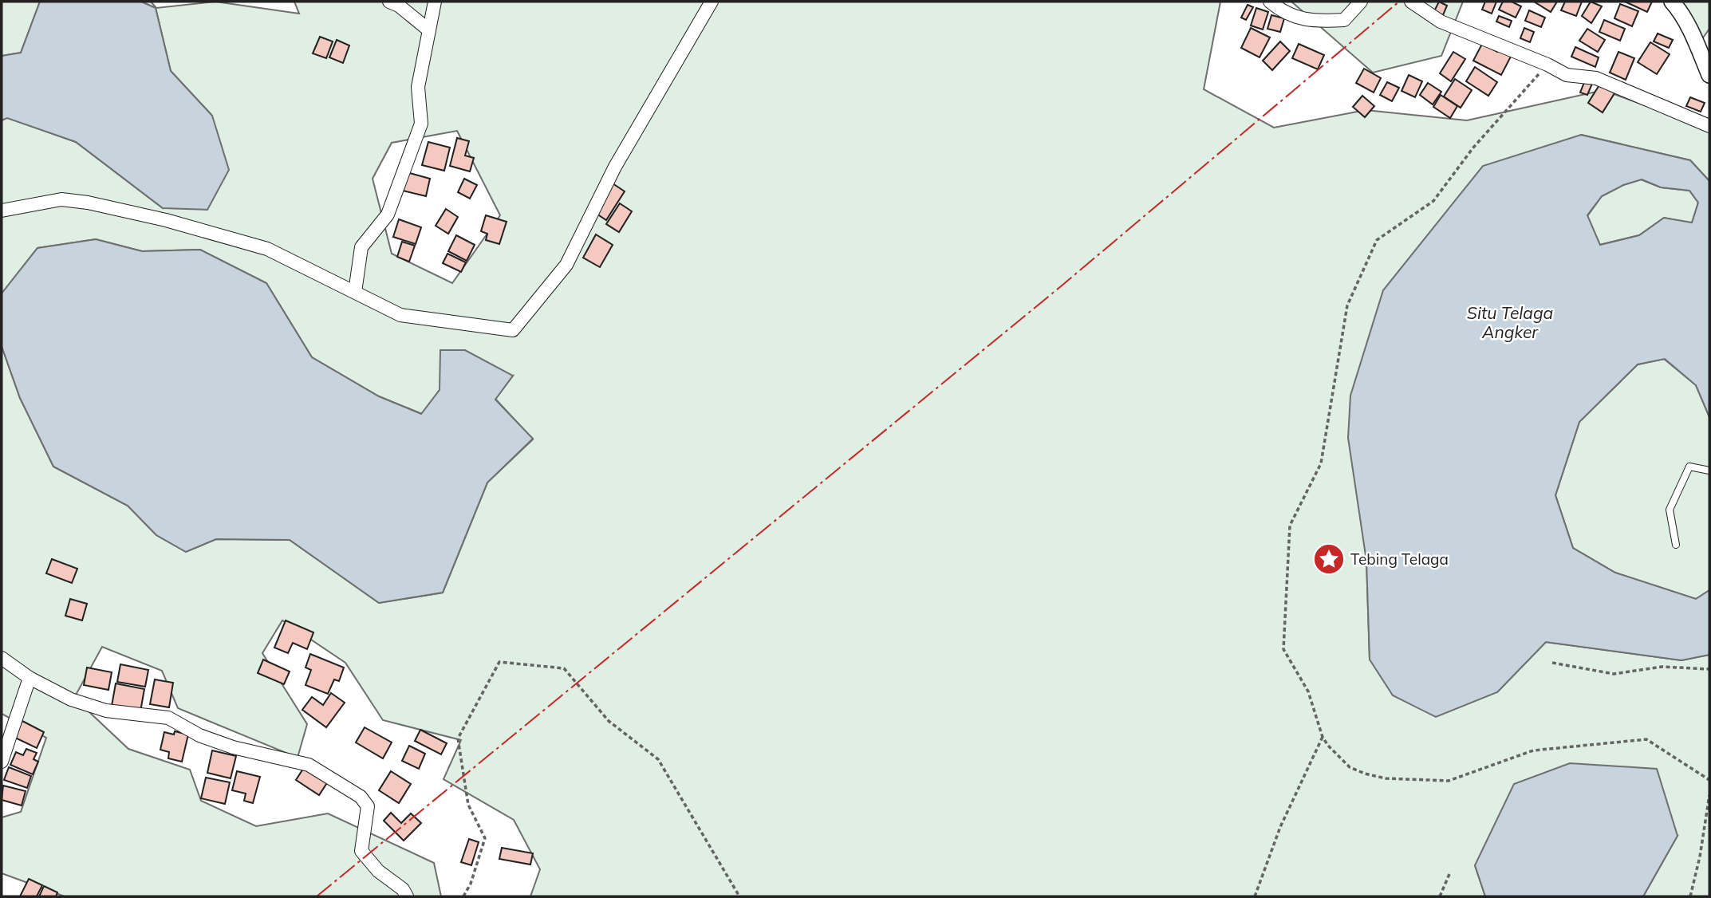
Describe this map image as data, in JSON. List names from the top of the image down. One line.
{"water":["Situ Telaga Angker"],"places":{"place":["Tebing Telaga"]}}
